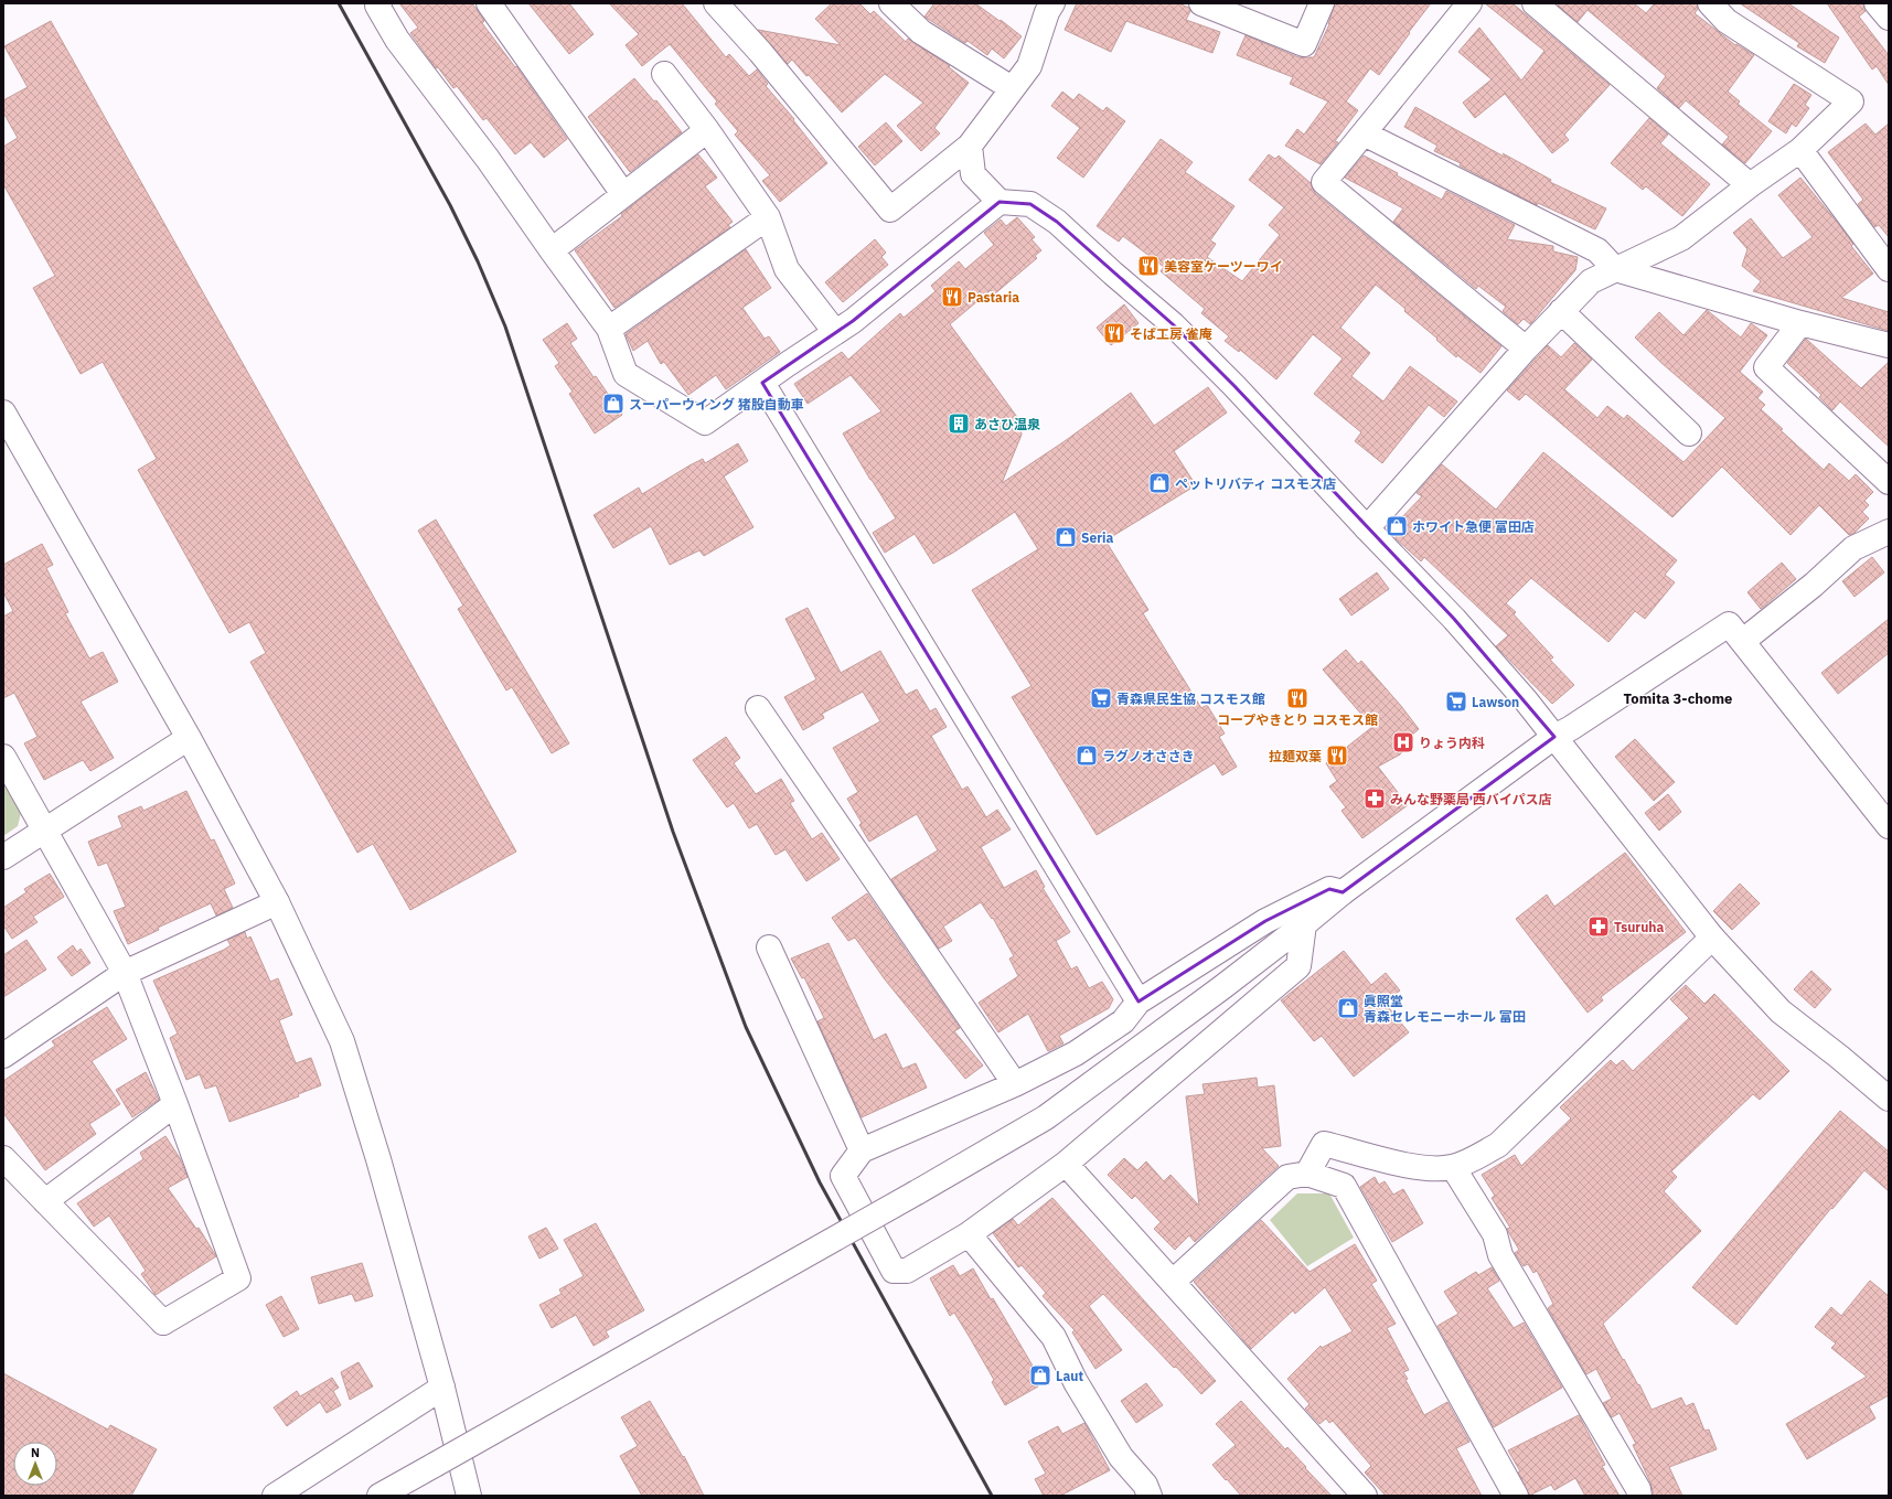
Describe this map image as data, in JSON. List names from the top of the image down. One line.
{"districts":["Tomita 3-chome"],"places":{"restaurant":["美容室ケーツーワイ","Pastaria","そば工房 雀庵","コープやきとり コスモス館","拉麺双葉"],"shop":["スーパーウイング 猪股自動車","ペットリバティ コスモス店","ホワイト急便 富田店","Seria","ラグノオささき","眞照堂 青森セレモニーホール 富田","Laut"],"building":["あさひ温泉"],"supermarket":["青森県民生協 コスモス館","Lawson"],"hospital":["りょう内科"],"pharmacy":["みんな野薬局 西バイパス店","Tsuruha"]},"north":"top"}
